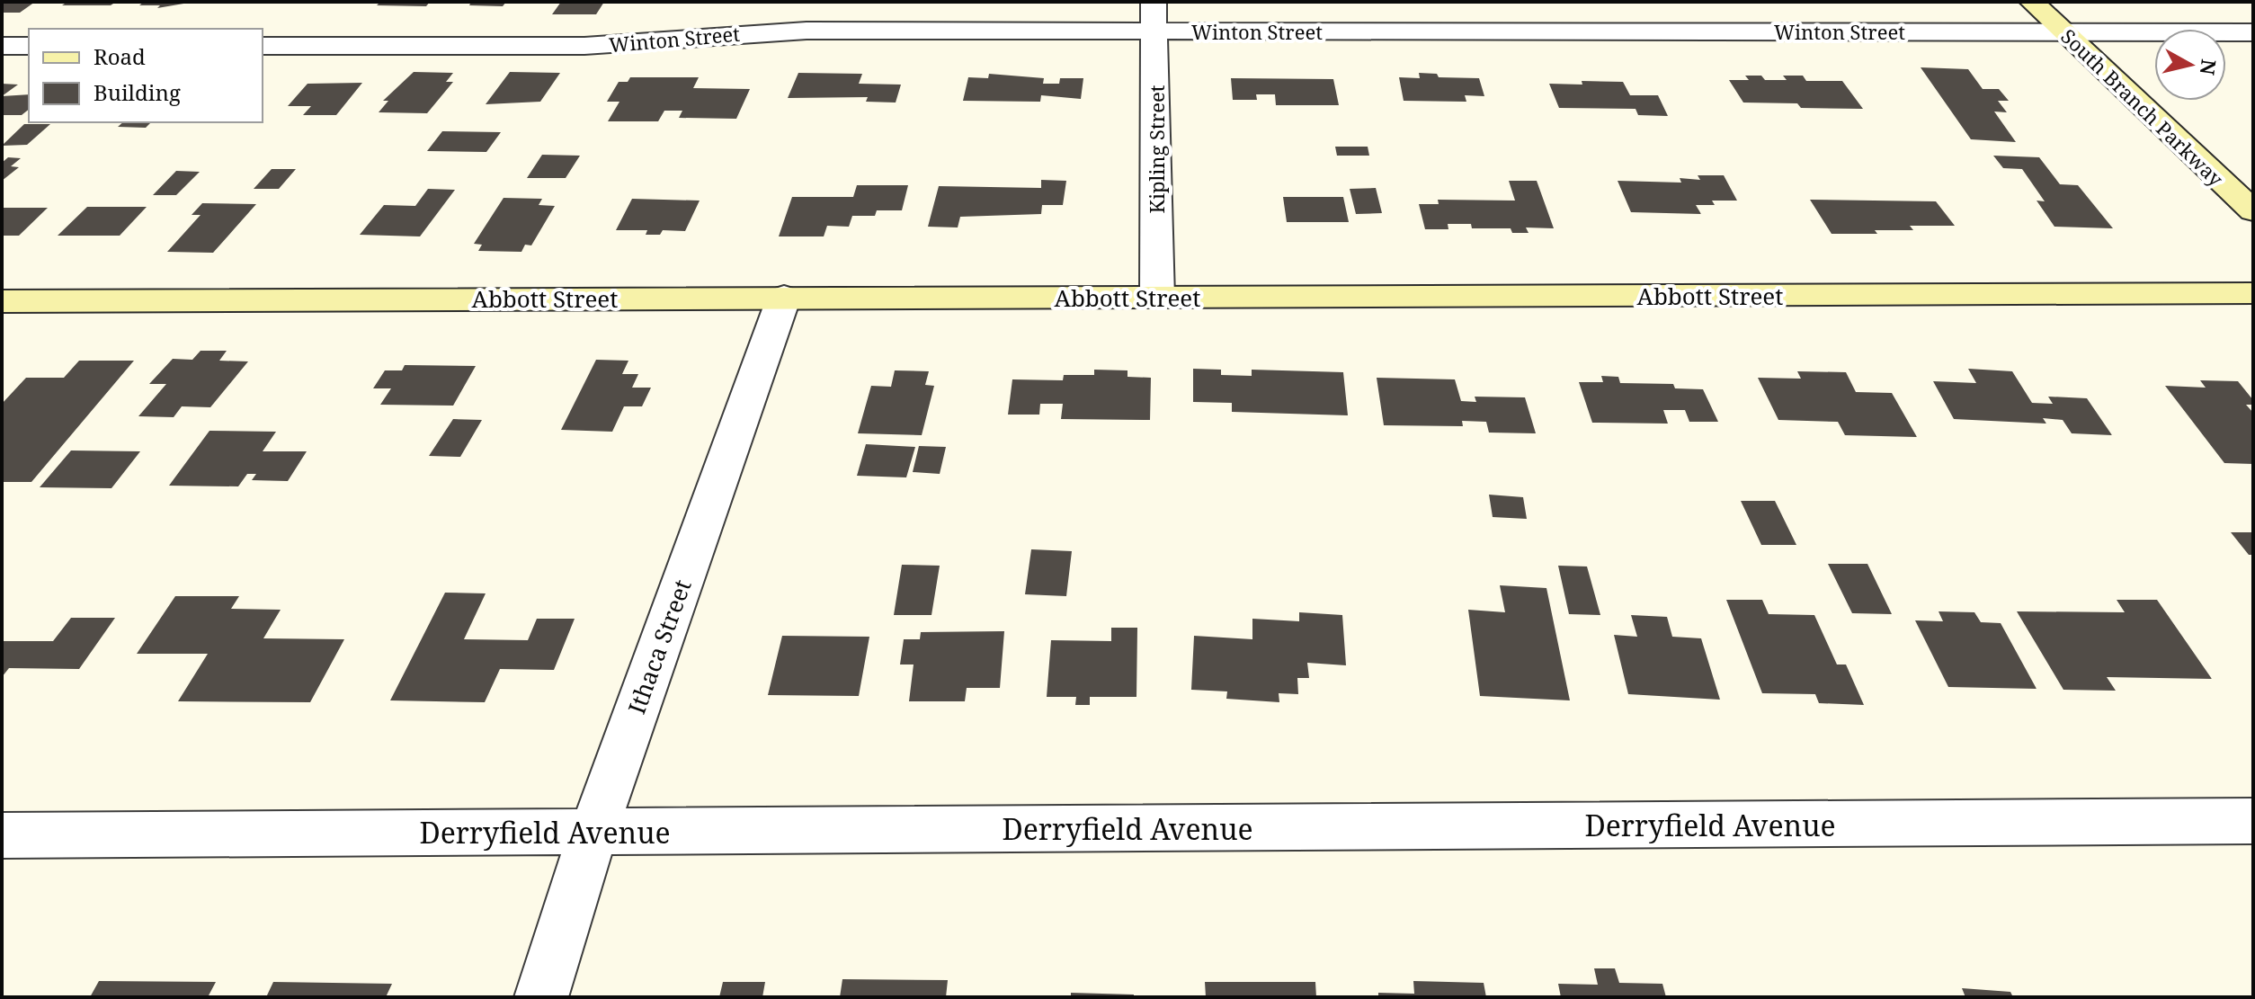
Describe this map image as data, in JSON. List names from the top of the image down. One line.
{"streets":{"street":["Winton Street","South Branch Parkway","Kipling Street","Abbott Street","Ithaca Street","Derryfield Avenue"]},"crossings":[["Winton Street","South Branch Parkway"],["Winton Street","Kipling Street"],["Kipling Street","Abbott Street"],["Abbott Street","Ithaca Street"],["Ithaca Street","Derryfield Avenue"]],"legend":["Road","Building"],"north":"right"}
